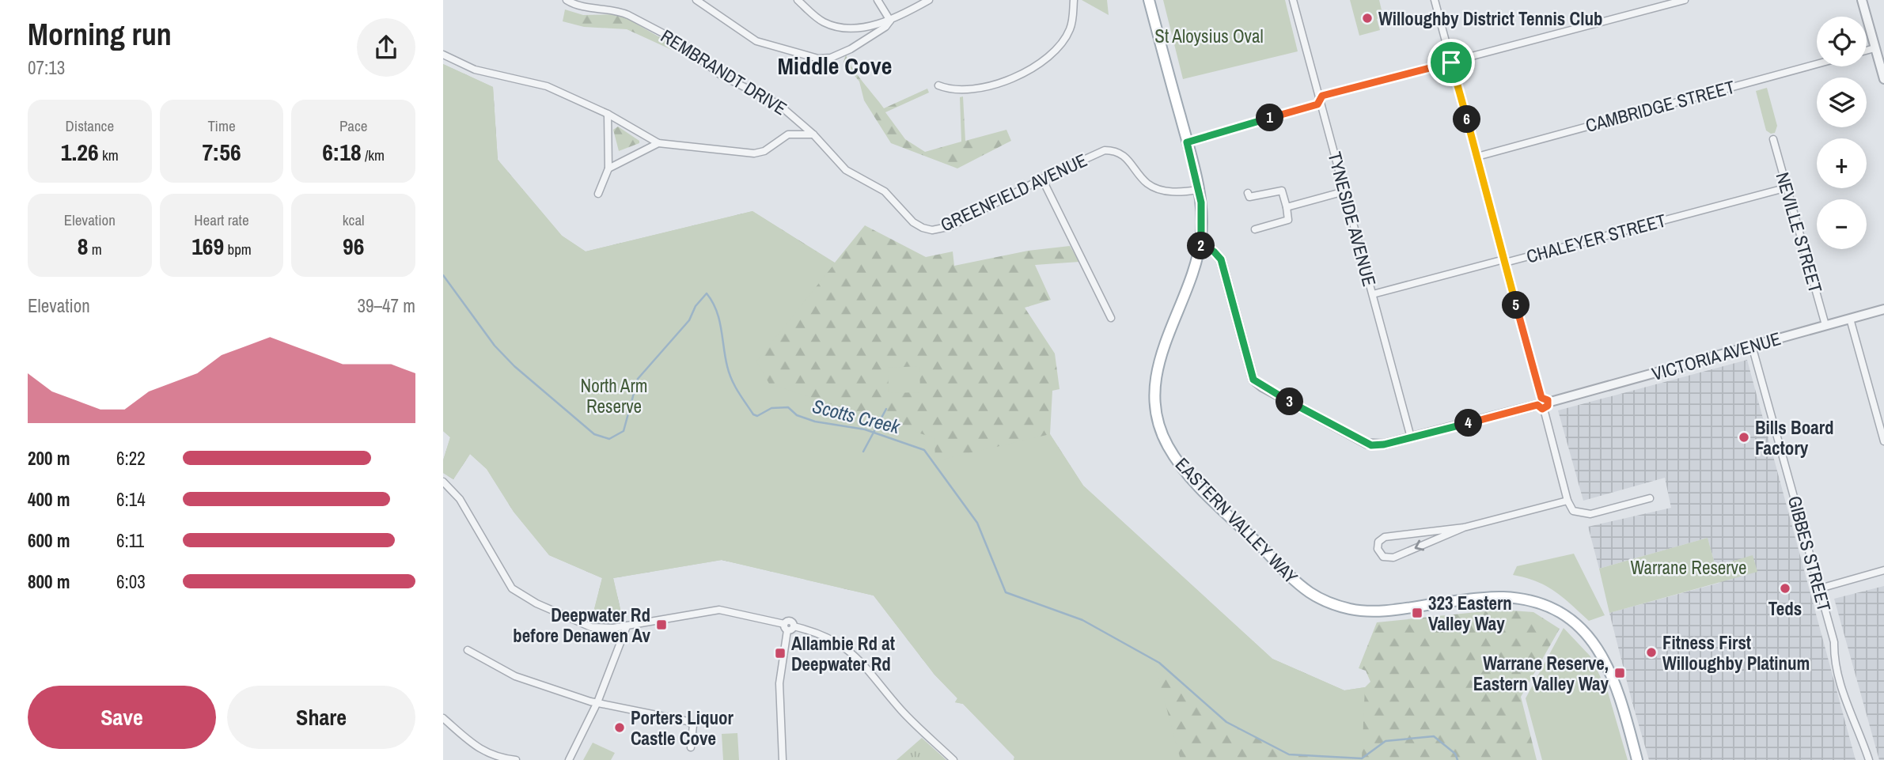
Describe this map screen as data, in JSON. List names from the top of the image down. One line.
{"streets":{"main road":["EASTERN VALLEY WAY"],"street":["REMBRANDT DRIVE","CAMBRIDGE STREET","GREENFIELD AVENUE","TYNESIDE AVENUE","NEVILLE STREET","CHALEYER STREET","VICTORIA AVENUE","GIBBES STREET"]},"crossings":[["REMBRANDT DRIVE","GREENFIELD AVENUE"],["GREENFIELD AVENUE","EASTERN VALLEY WAY"],["TYNESIDE AVENUE","CHALEYER STREET"],["TYNESIDE AVENUE","VICTORIA AVENUE"],["NEVILLE STREET","CHALEYER STREET"],["NEVILLE STREET","VICTORIA AVENUE"],["VICTORIA AVENUE","EASTERN VALLEY WAY"],["VICTORIA AVENUE","GIBBES STREET"]],"districts":["Middle Cove"],"water":["Scotts Creek"],"parks":["St Aloysius Oval","North Arm Reserve","Warrane Reserve"],"places":{"other":["Willoughby District Tennis Club","Bills Board Factory","Teds","Fitness First Willoughby Platinum","Porters Liquor Castle Cove"],"transit":["323 Eastern Valley Way","Deepwater Rd before Denawen Av","Allambie Rd at Deepwater Rd","Warrane Reserve, Eastern Valley Way"]},"page":{"heading":["Morning run","07:13"],"map_buttons":["+","−"],"stats":[["Distance","1.26 km"],["Time","7:56"],["Pace","6:18 /km"],["Elevation","8 m"],["Heart rate","169 bpm"],["kcal","96"]],"pins":["1","6","2","5","3","4"],"chart":["Elevation","39–47 m"],"list":[{"name":"200 m","note":"6:22"},{"name":"400 m","note":"6:14"},{"name":"600 m","note":"6:11"},{"name":"800 m","note":"6:03"}],"buttons":["Save","Share"]}}
